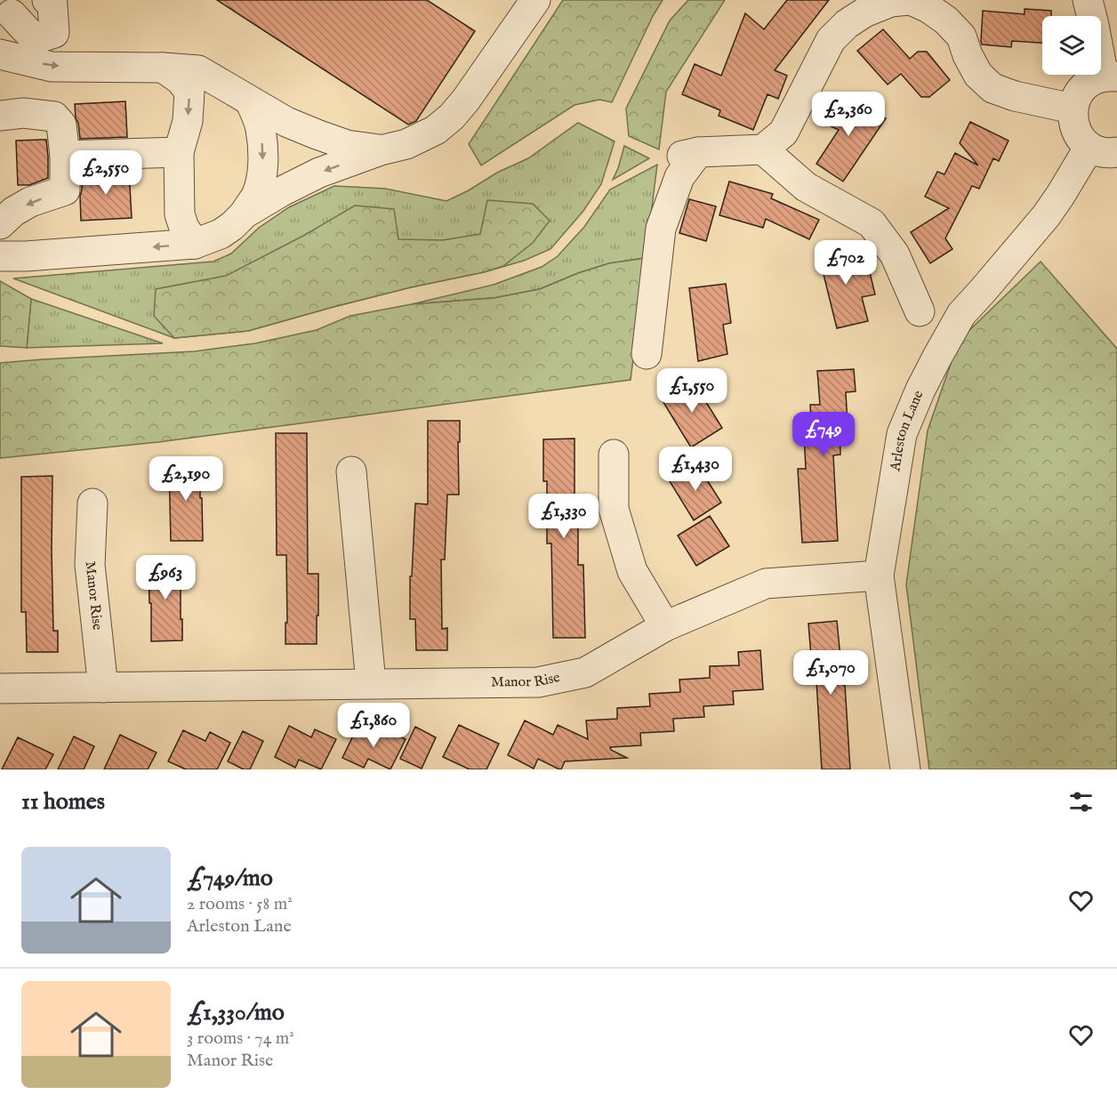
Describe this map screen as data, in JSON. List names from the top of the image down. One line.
{"streets":{"street":["Arleston Lane","Manor Rise"]},"crossings":[["Arleston Lane","Manor Rise"]],"page":{"price":["£2,360","£2,550","£702","£1,550","£749","£1,430","£2,190","£1,330","£963","£1,070","£1,860"],"heading":"11 homes","list":[{"name":"£749/mo","note":"2 rooms · 58 m² · Arleston Lane"},{"name":"£1,330/mo","note":"3 rooms · 74 m² · Manor Rise"}]}}
